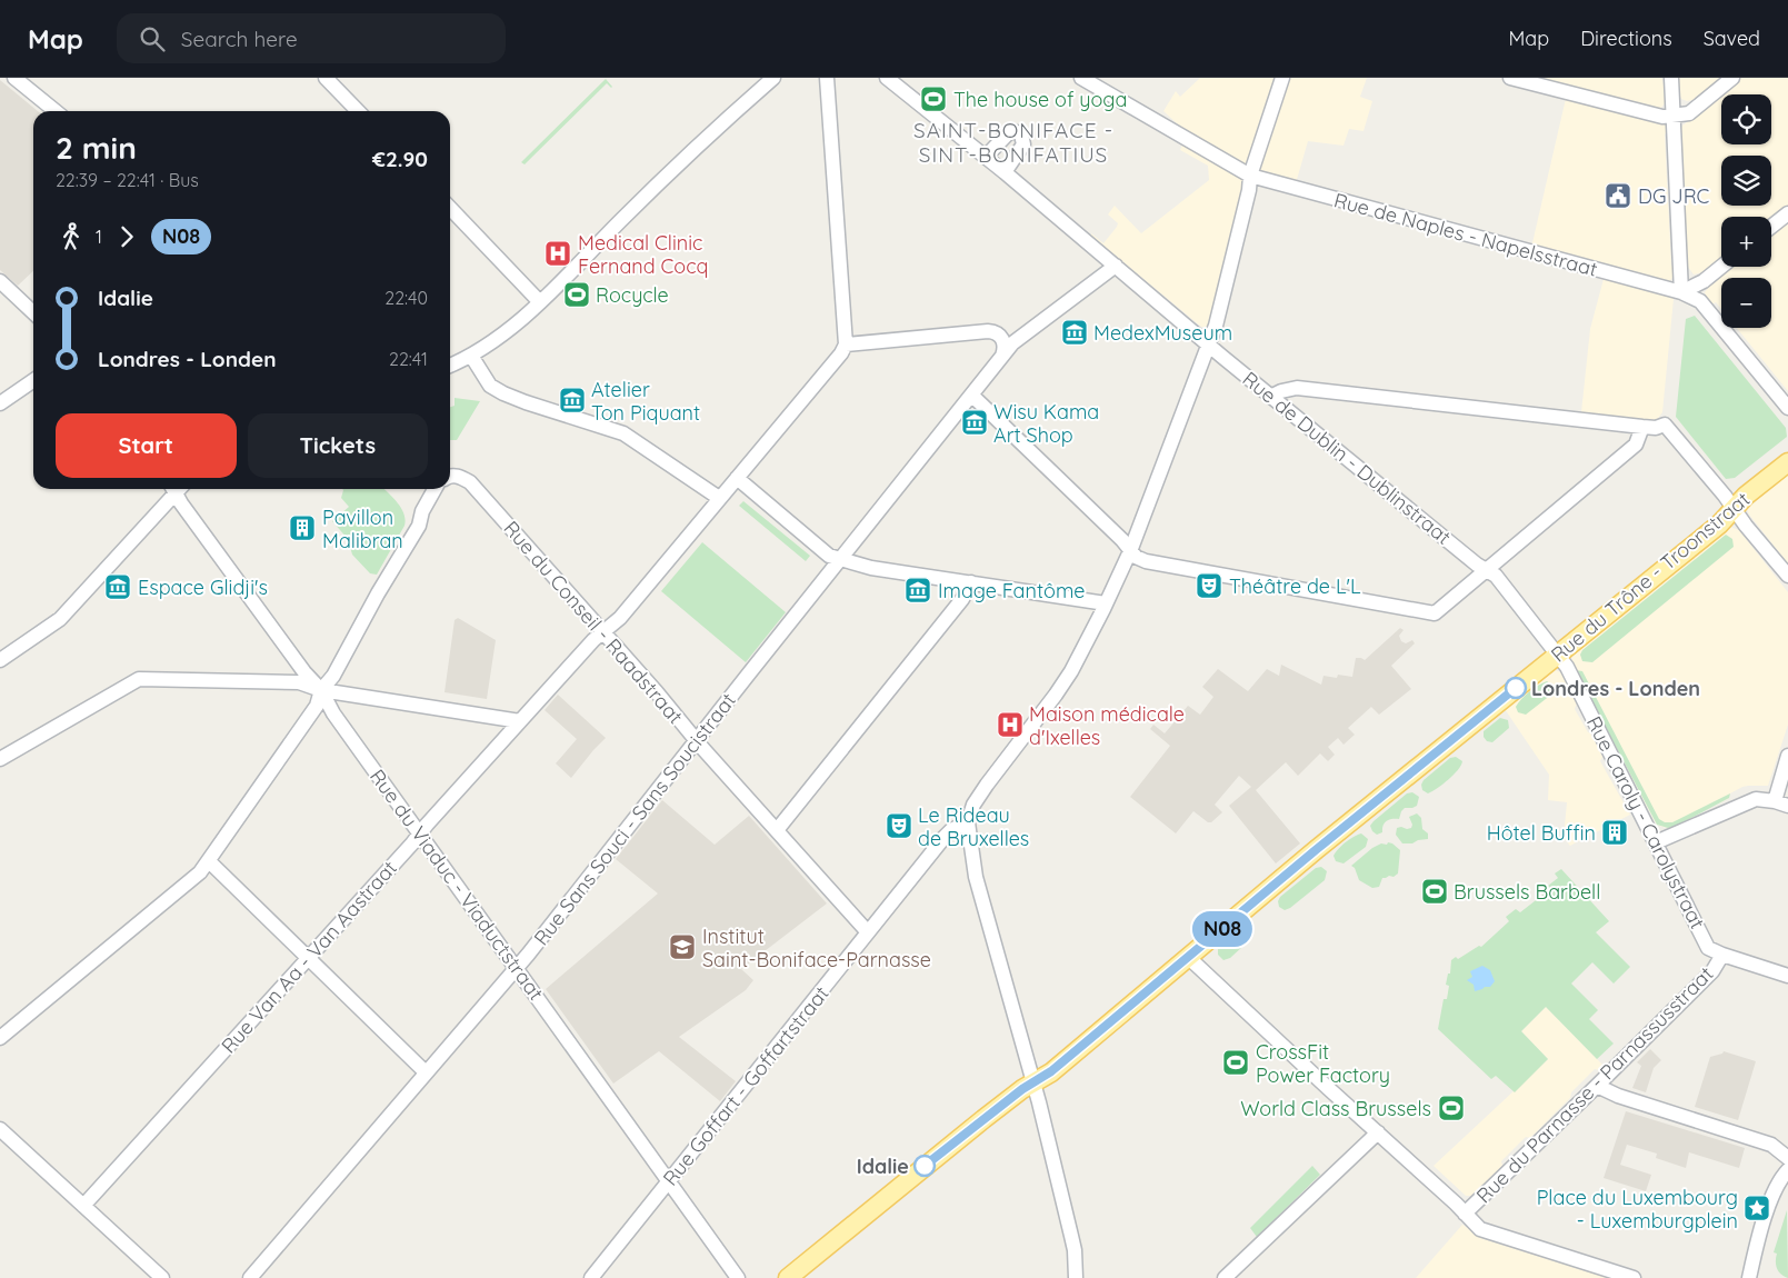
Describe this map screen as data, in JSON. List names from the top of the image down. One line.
{"streets":{"main road":["Rue du Trône - Troonstraat"],"street":["Rue de Naples - Napelsstraat","Rue de Dublin - Dublinstraat","Rue du Conseil - Raadstraat","Rue Sans Souci - Sans Soucistraat","Rue Caroly - Carolystraat","Rue du Viaduc - Viaductstraat","Rue Van Aa - Van Aastraat","Rue du Parnasse - Parnassusstraat","Rue Goffart - Goffartstraat"]},"crossings":[["Rue de Dublin - Dublinstraat","Rue du Trône - Troonstraat"],["Rue de Dublin - Dublinstraat","Rue Sans Souci - Sans Soucistraat"],["Rue de Dublin - Dublinstraat","Rue Caroly - Carolystraat"],["Rue du Trône - Troonstraat","Rue Caroly - Carolystraat"],["Rue du Conseil - Raadstraat","Rue Sans Souci - Sans Soucistraat"],["Rue du Conseil - Raadstraat","Rue Van Aa - Van Aastraat"],["Rue du Conseil - Raadstraat","Rue Goffart - Goffartstraat"],["Rue Sans Souci - Sans Soucistraat","Rue du Viaduc - Viaductstraat"],["Rue Caroly - Carolystraat","Rue du Parnasse - Parnassusstraat"],["Rue du Viaduc - Viaductstraat","Rue Van Aa - Van Aastraat"],["Rue du Viaduc - Viaductstraat","Rue Goffart - Goffartstraat"]],"districts":["SAINT-BONIFACE - SINT-BONIFATIUS"],"places":{"sports":["The house of yoga","Rocycle","Brussels Barbell","CrossFit Power Factory","World Class Brussels"],"public building":["DG JRC"],"hospital":["Medical Clinic Fernand Cocq","Maison médicale d'Ixelles"],"museum":["MedexMuseum","Atelier Ton Piquant","Wisu Kama Art Shop","Espace Glidji's","Image Fantôme"],"building":["Pavillon Malibran","Hôtel Buffin"],"theatre":["Théâtre de L'L","Le Rideau de Bruxelles"],"other":["Londres - Londen","Idalie"],"school or university":["Institut Saint-Boniface-Parnasse"],"place":["Place du Luxembourg - Luxemburgplein"]},"lines":["bus line N08"],"page":{"header":"Map","search":"Search here","nav":["Map","Directions","Saved"],"on_map":"N08","map_buttons":["+","−"],"heading":["2 min","22:39 – 22:41 · Bus","€2.90"],"legs":["1","N08"],"list":[{"name":"Idalie","value":"22:40"},{"name":"Londres - Londen","value":"22:41"}],"buttons":["Start","Tickets"]}}
